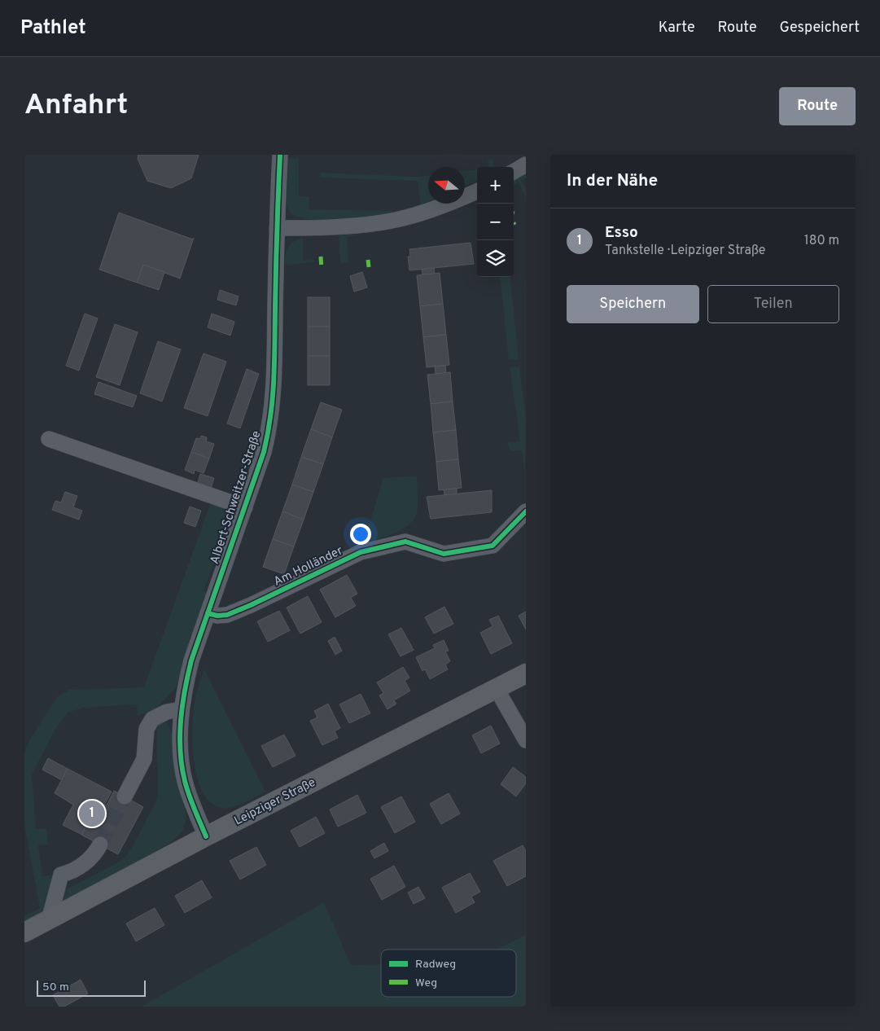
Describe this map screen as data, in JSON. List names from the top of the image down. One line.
{"streets":{"main road":["Leipziger Straße"],"street":["Albert-Schweitzer-Straße","Am Holländer"]},"crossings":[["Albert-Schweitzer-Straße","Am Holländer"],["Albert-Schweitzer-Straße","Leipziger Straße"]],"legend":["Radweg","Weg"],"scale_bar":"50 m","north":"left","page":{"header":"Pathlet","nav":["Karte","Route","Gespeichert"],"buttons":["Route",["Speichern","Teilen"]],"title":"Anfahrt","heading":"In der Nähe","map_buttons":["+","−"],"list":[{"mark":"1","name":"Esso","note":"Tankstelle · Leipziger Straße","value":"180 m"}],"pins":"1","scale":"50 m"}}
